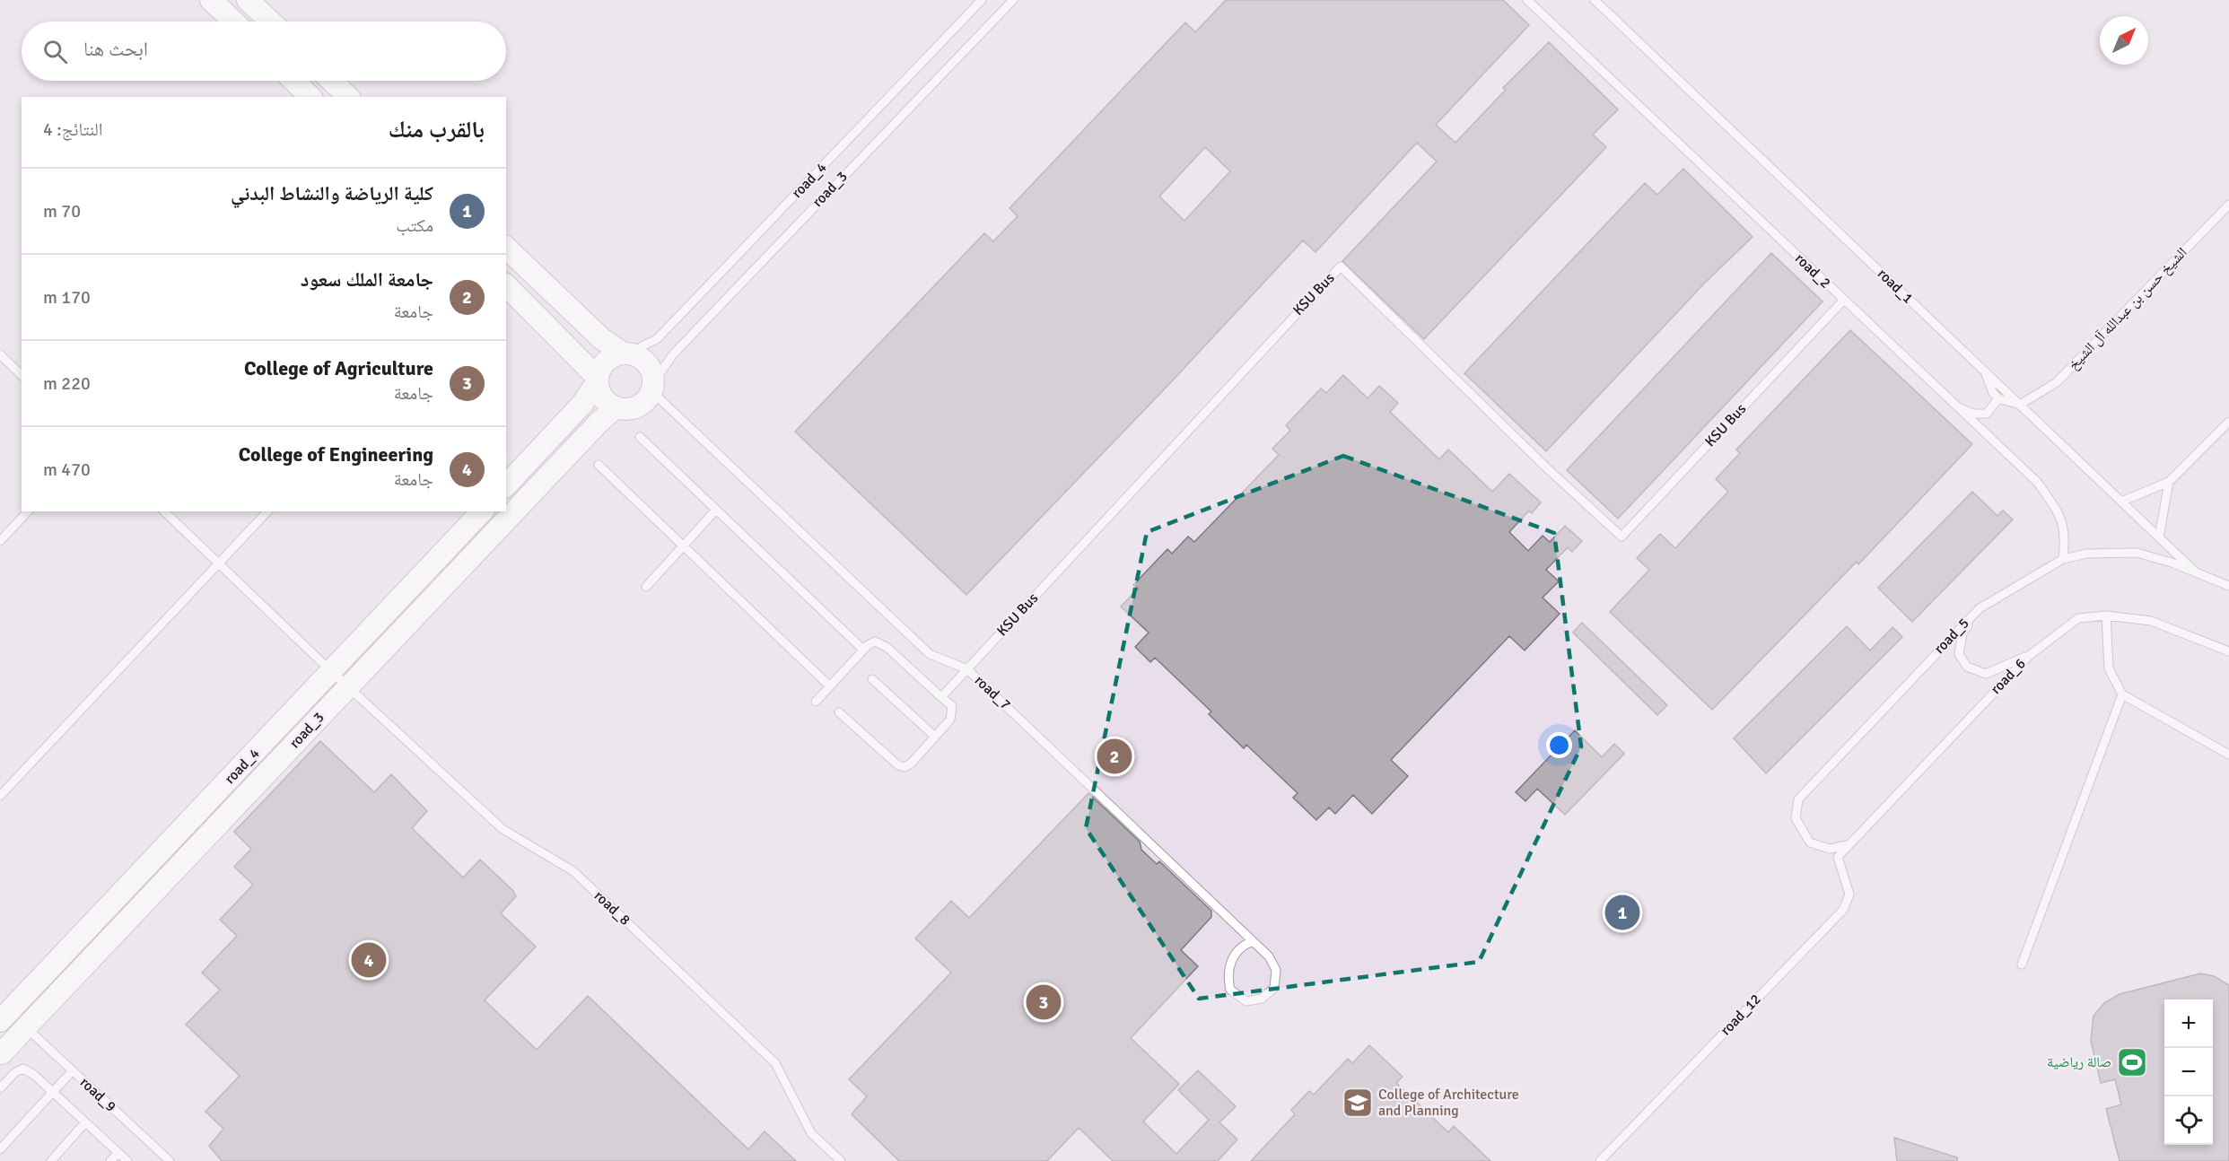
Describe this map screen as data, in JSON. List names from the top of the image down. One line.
{"streets":{"street":["road_4","road_3"],"lane":["road_2","road_1","KSU Bus","الشيخ حسن بن عبدالله آل الشيخ","road_5","road_6","road_7","road_8","road_12","road_9"]},"crossings":[["road_4","road_3"],["road_4","road_7"],["road_4","road_8"],["road_3","road_7"],["road_3","road_8"],["road_3","road_9"],["road_2","KSU Bus"],["road_2","road_5"],["road_1","الشيخ حسن بن عبدالله آل الشيخ"],["road_1","road_5"],["KSU Bus","road_7"],["road_5","road_6"],["road_6","road_12"]],"places":{"sports":["صالة رياضية"],"school or university":["College of Architecture and Planning"]},"north":"top right","page":{"search":"ابحث هنا","heading":["بالقرب منك","النتائج: 4"],"list":[{"mark":"1","name":"كلية الرياضة والنشاط البدني","note":"مكتب","value":"70 m"},{"mark":"2","name":"جامعة الملك سعود","note":"جامعة","value":"170 m"},{"mark":"3","name":"College of Agriculture","note":"جامعة","value":"220 m"},{"mark":"4","name":"College of Engineering","note":"جامعة","value":"470 m"}],"pins":["2","1","4","3"],"map_buttons":["+","−"]}}
